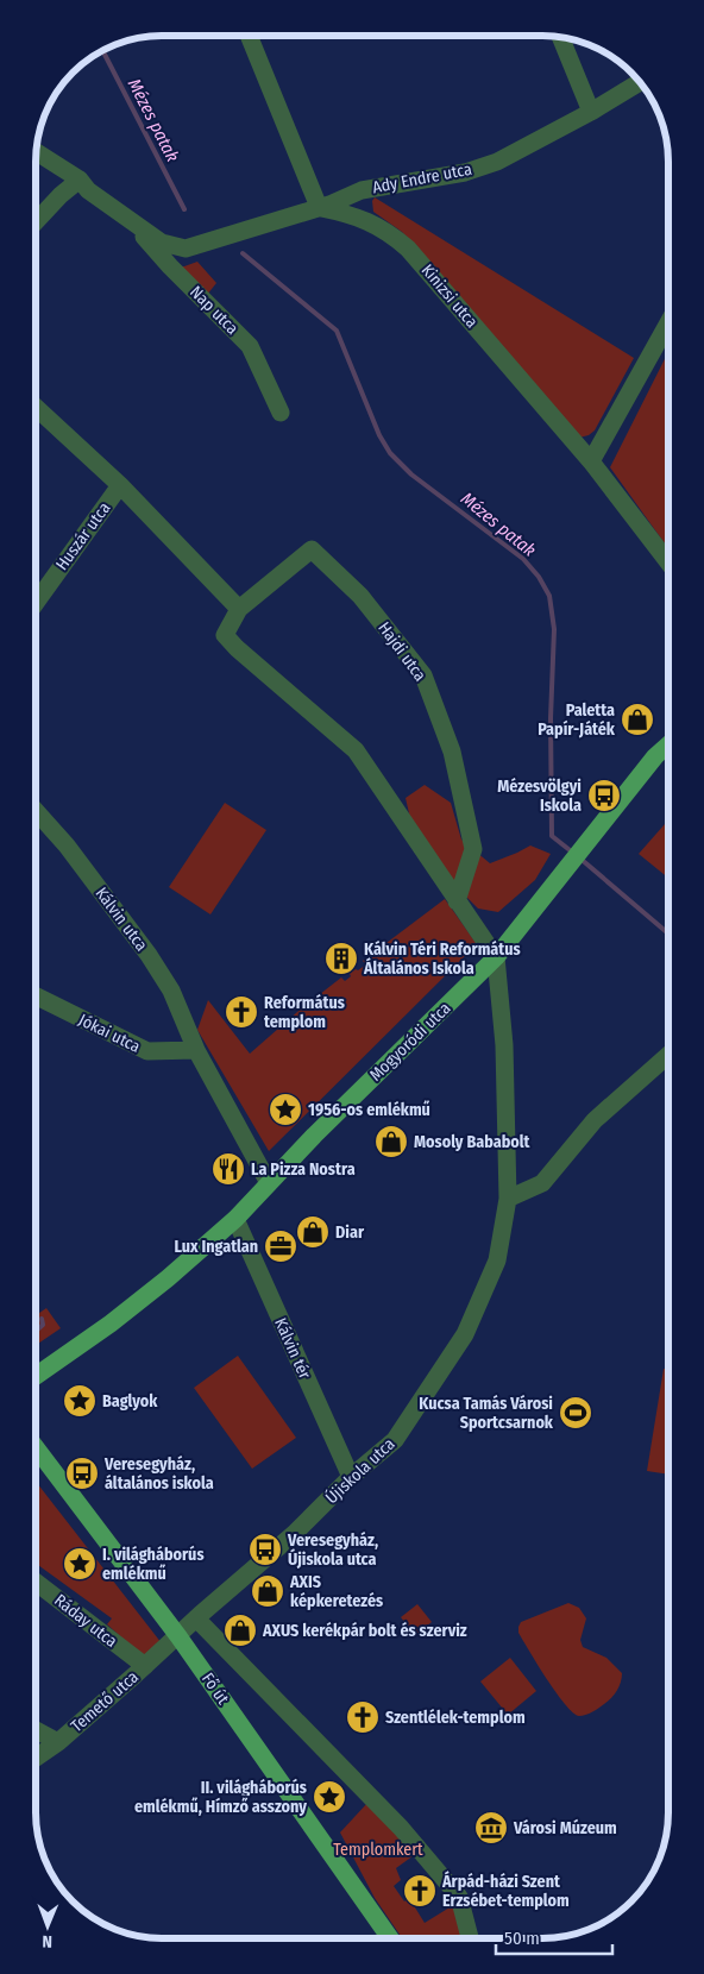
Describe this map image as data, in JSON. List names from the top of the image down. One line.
{"streets":{"main road":["Mogyoródi utca","Fő út"],"street":["Ady Endre utca","Kinizsi utca","Nap utca","Huszár utca","Hajdi utca","Kálvin utca","Jókai utca","Kálvin tér","Újiskola utca","Ráday utca","Temető utca"]},"crossings":[["Ady Endre utca","Kinizsi utca"],["Ady Endre utca","Nap utca"],["Hajdi utca","Mogyoródi utca"],["Hajdi utca","Újiskola utca"],["Kálvin utca","Jókai utca"],["Mogyoródi utca","Kálvin tér"],["Mogyoródi utca","Újiskola utca"],["Kálvin tér","Újiskola utca"],["Újiskola utca","Fő út"],["Újiskola utca","Temető utca"],["Ráday utca","Temető utca"],["Fő út","Temető utca"]],"water":["Mézes patak"],"parks":["Templomkert"],"places":{"shop":["Paletta Papír-Játék","Mosoly Bababolt","Diar","AXIS képkeretezés","AXUS kerékpár bolt és szerviz"],"bus stop":["Mézesvölgyi Iskola","Veresegyház, általános iskola","Veresegyház, Újiskola utca"],"building":["Kálvin Téri Református Általános Iskola"],"church":["Református templom","Szentlélek-templom","Árpád-házi Szent Erzsébet-templom"],"place":["1956-os emlékmű","Baglyok","I. világháborús emlékmű","II. világháborús emlékmű, Hímző asszony"],"restaurant":["La Pizza Nostra"],"office":["Lux Ingatlan"],"sports":["Kucsa Tamás Városi Sportcsarnok"],"museum":["Városi Múzeum"]},"scale_bar":"50 m","north":"bottom"}
